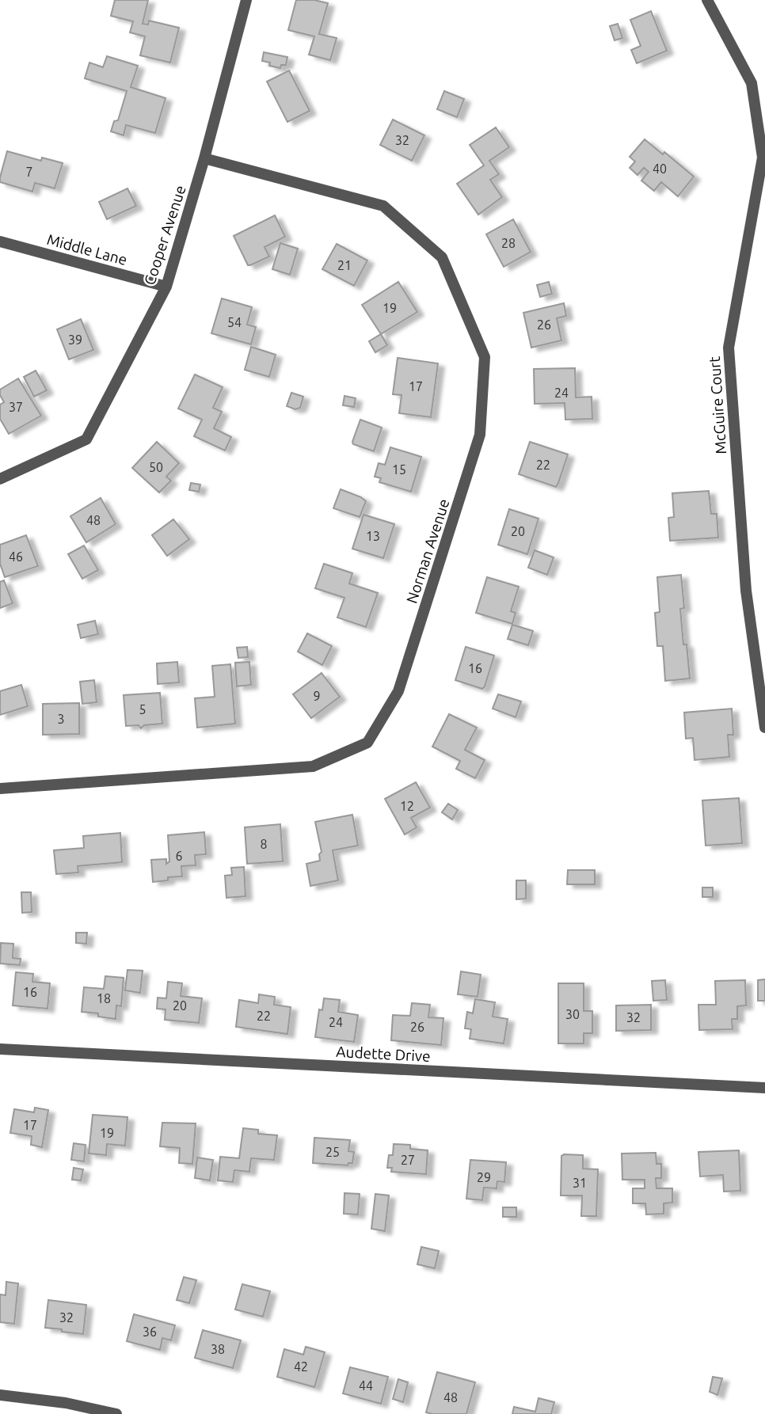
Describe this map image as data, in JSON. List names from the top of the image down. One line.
{"streets":{"street":["Cooper Avenue","Middle Lane","McGuire Court","Norman Avenue","Audette Drive"]},"crossings":[["Cooper Avenue","Middle Lane"],["Cooper Avenue","Norman Avenue"]],"house_numbers":["32","40","7","28","21","19","54","26","39","17","24","37","22","50","15","48","20","13","46","16","9","5","3","12","8","6","16","18","20","30","22","32","24","26","17","19","25","27","29","31","32","36","38","42","44","48"]}
